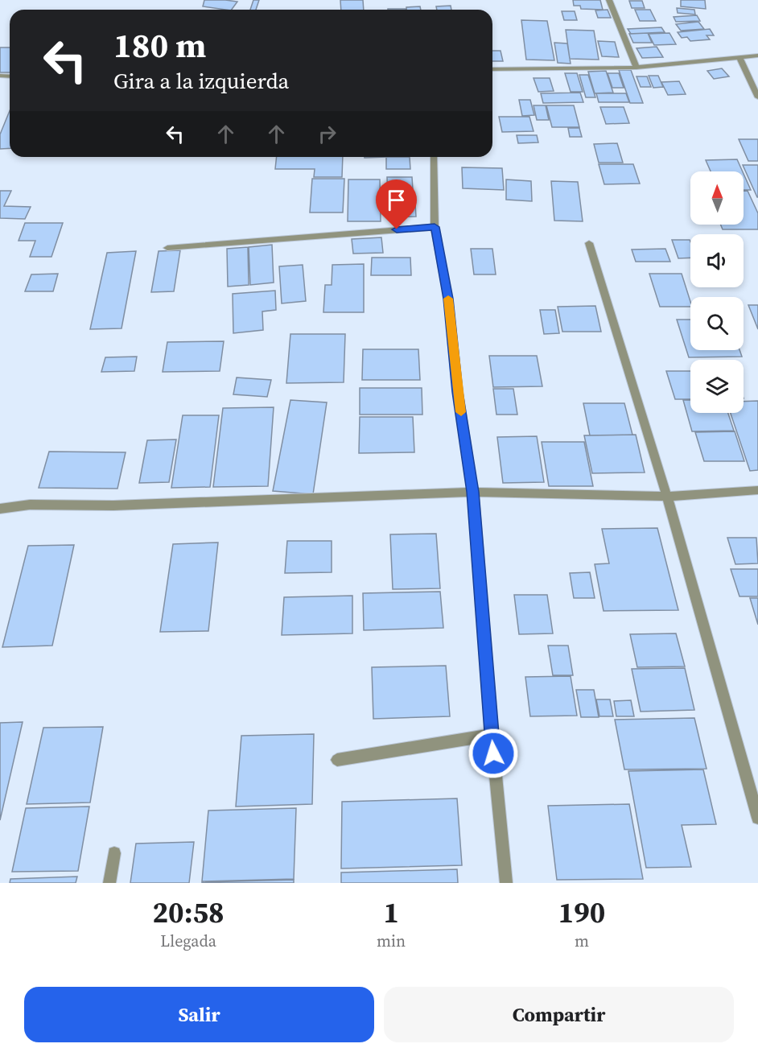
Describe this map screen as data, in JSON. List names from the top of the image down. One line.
{"north":"top","page":{"turn":["180 m","Gira a la izquierda"],"eta":["20:58","Llegada","1","min","190","m"],"buttons":["Salir","Compartir"]}}
